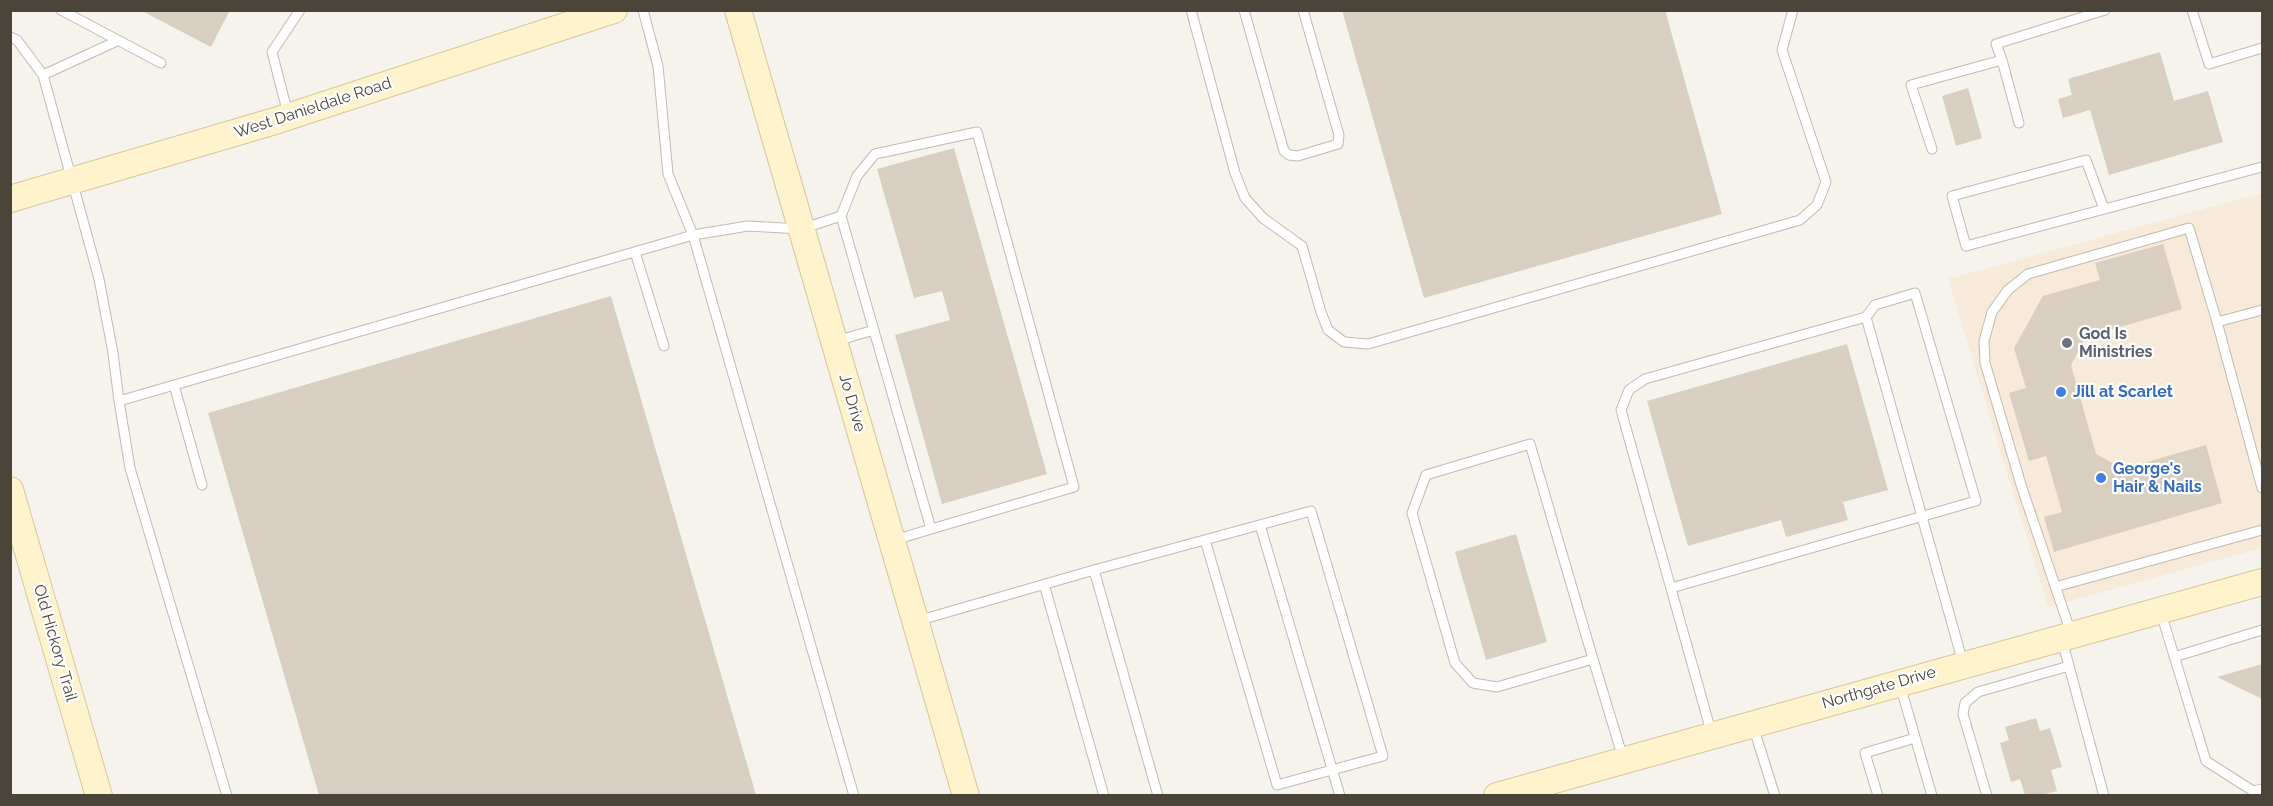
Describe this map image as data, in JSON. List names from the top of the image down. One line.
{"streets":{"street":["West Danieldale Road","Jo Drive","Old Hickory Trail","Northgate Drive"]},"places":["God Is Ministries","Jill at Scarlet","George's Hair & Nails"]}
